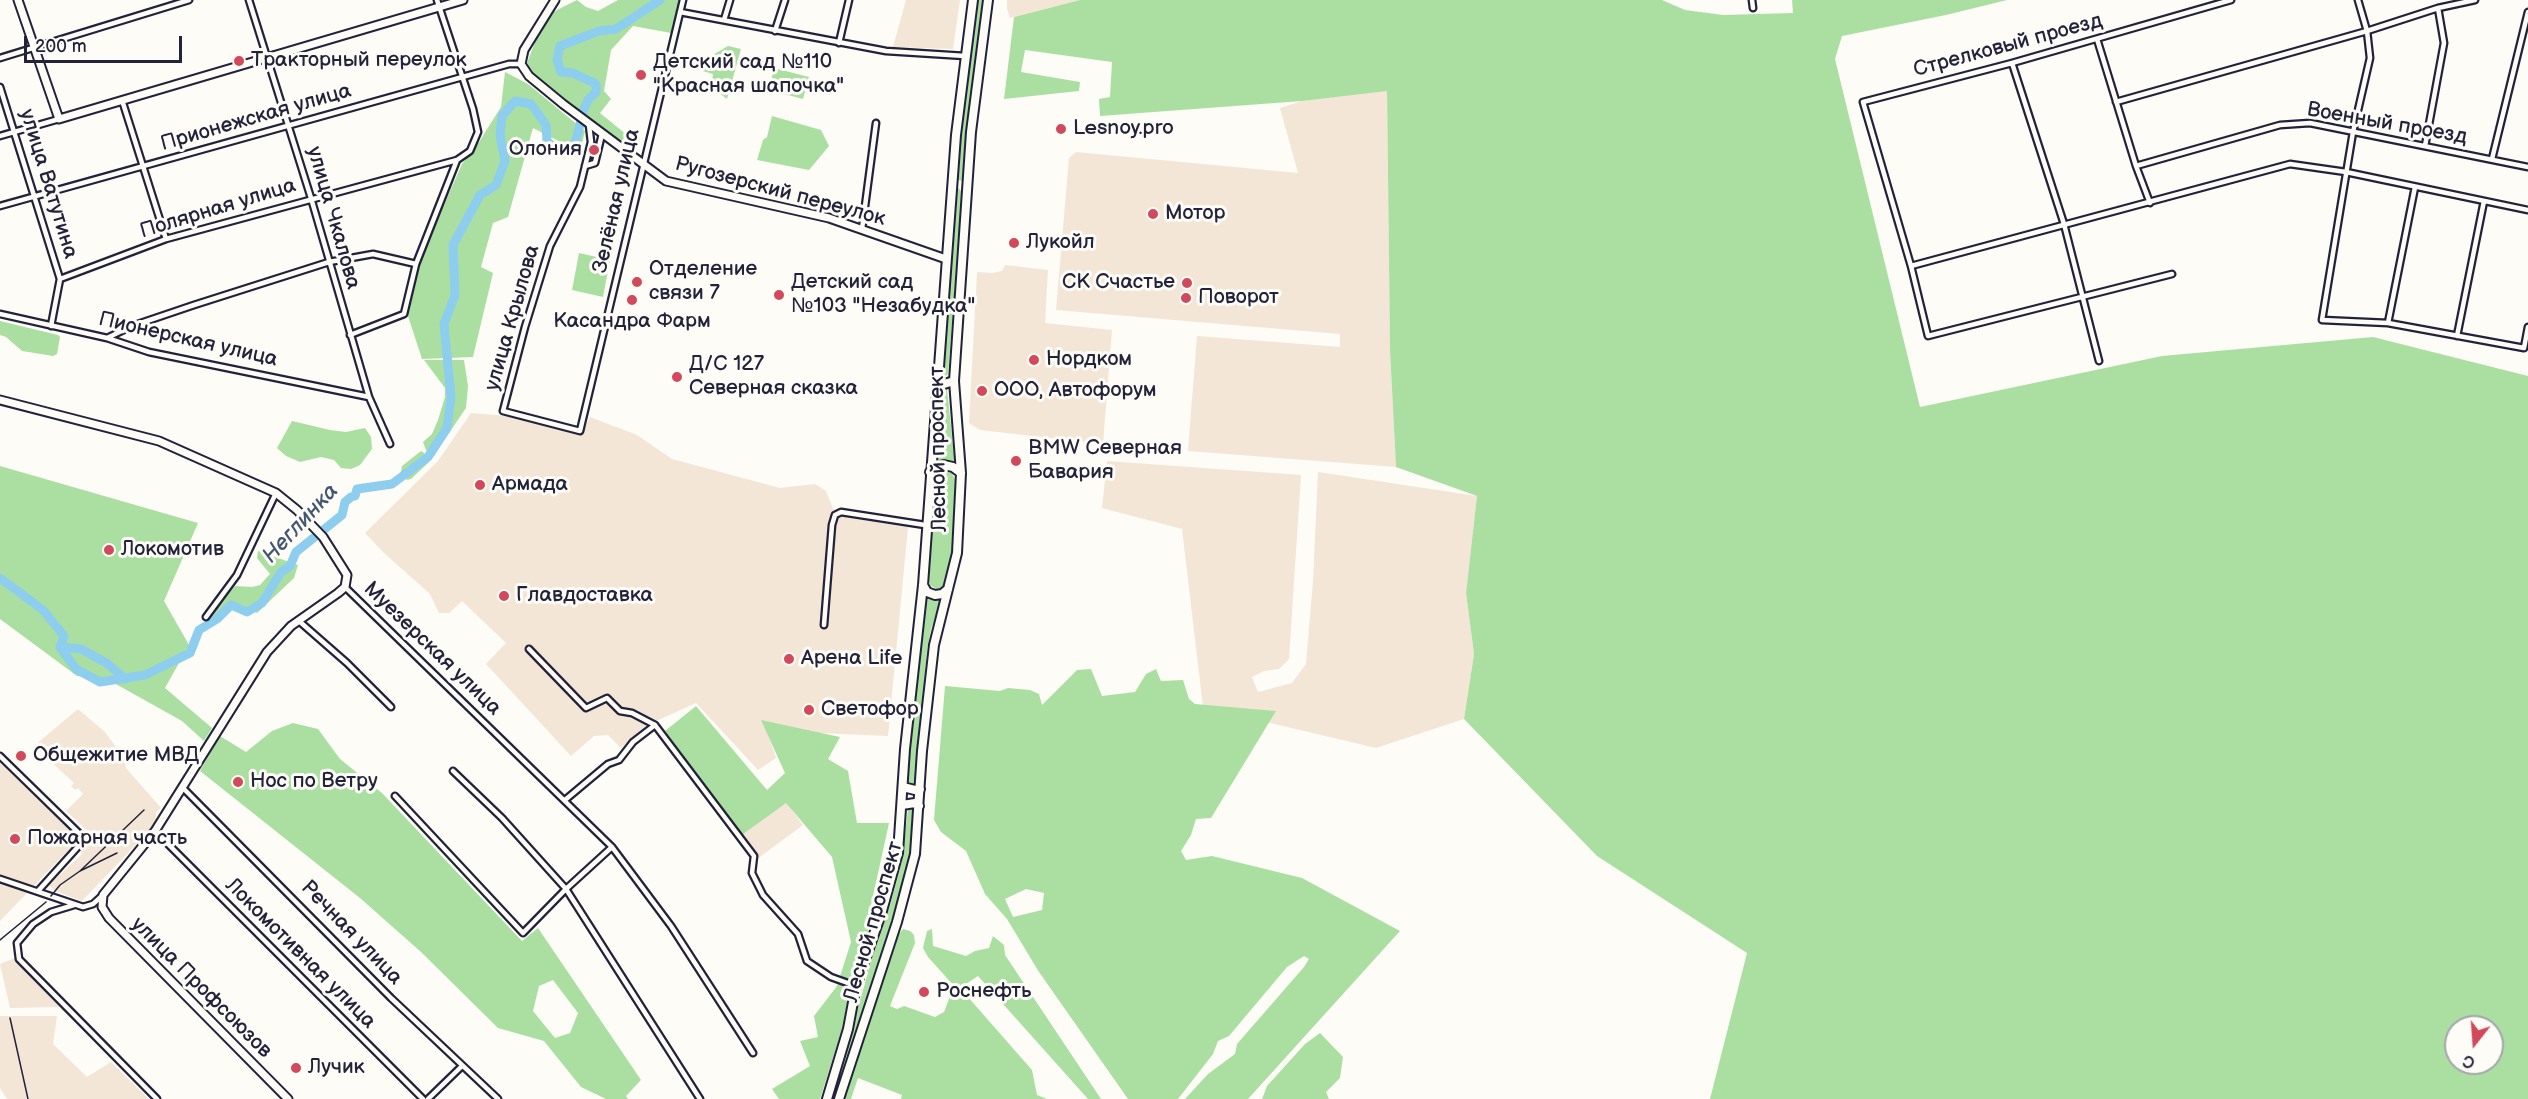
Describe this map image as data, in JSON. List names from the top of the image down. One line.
{"streets":{"main road":["Ругозерский переулок","Лесной проспект","Муезерская улица","улица Профсоюзов"],"street":["Стрелковый проезд","Прионежская улица","Военный проезд","улица Ватутина","Зелёная улица","Полярная улица","улица Чкалова","улица Крылова","Пионерская улица","Речная улица","Локомотивная улица"]},"crossings":[["Прионежская улица","улица Ватутина"],["Прионежская улица","улица Чкалова"],["улица Ватутина","Полярная улица"],["улица Ватутина","Пионерская улица"],["Ругозерский переулок","Зелёная улица"],["Ругозерский переулок","Лесной проспект"],["Зелёная улица","улица Крылова"],["Полярная улица","улица Чкалова"],["улица Чкалова","Пионерская улица"]],"water":["Неглинка"],"places":["Тракторный переулок","Детский сад №110 \"Красная шапочка\"","Lesnoy.pro","Олония","Мотор","Лукойл","Отделение связи 7","СК Счастье","Детский сад №103 \"Незабудка\"","Поворот","Касандра Фарм","Нордком","Д/С 127 Северная сказка","ООО, Автофорум","BMW Северная Бавария","Армада","Локомотив","Главдоставка","Арена Life","Светофор","Общежитие МВД","Нос по Ветру","Пожарная часть","Роснефть","Лучик"],"scale_bar":"200 m","north":"bottom"}
